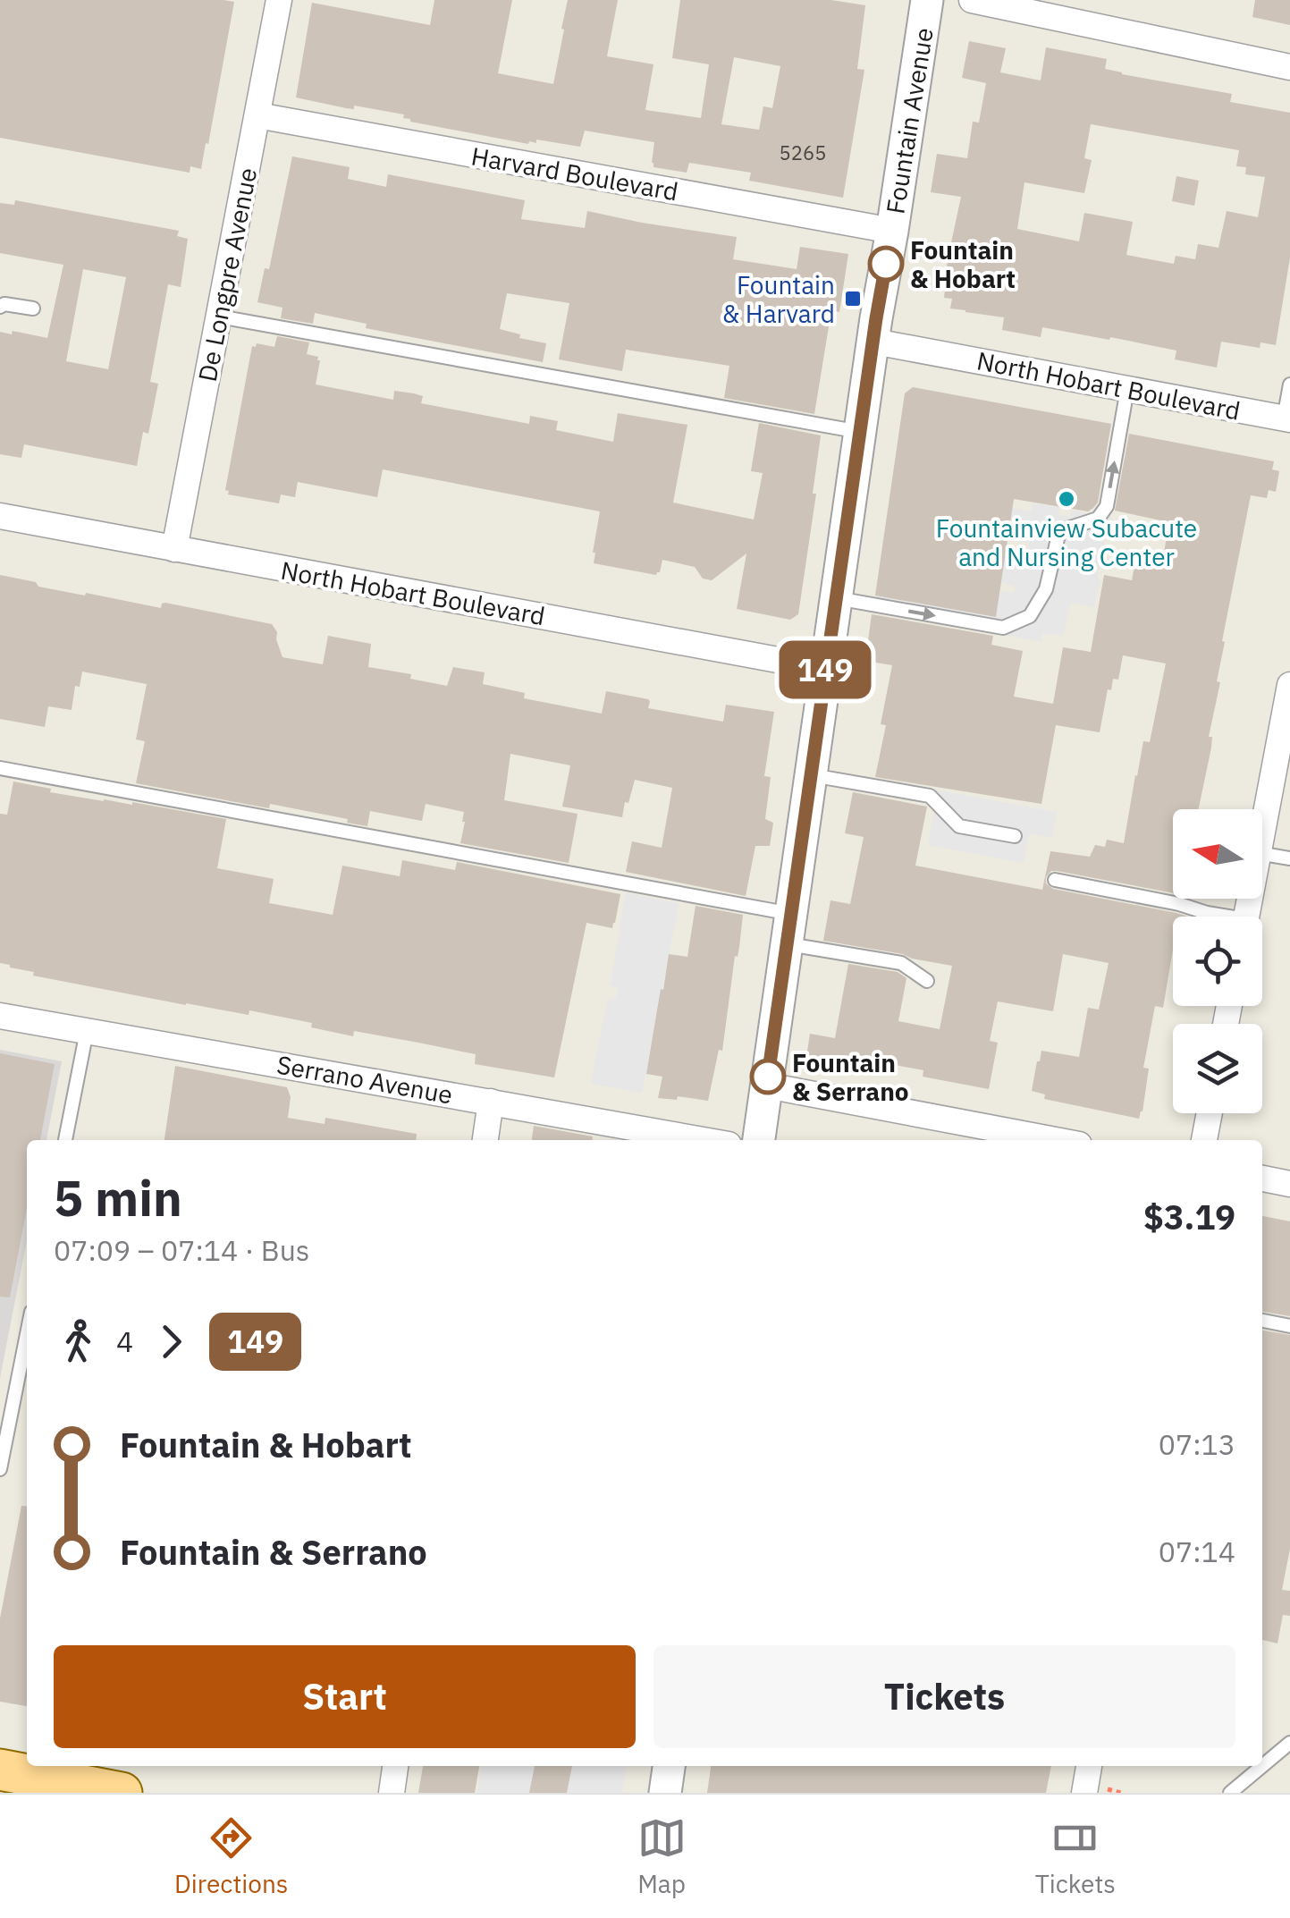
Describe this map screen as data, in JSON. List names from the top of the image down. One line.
{"streets":{"street":["Fountain Avenue","Harvard Boulevard","De Longpre Avenue","North Hobart Boulevard","Serrano Avenue"]},"crossings":[["Fountain Avenue","Harvard Boulevard"],["Fountain Avenue","North Hobart Boulevard"],["Harvard Boulevard","De Longpre Avenue"],["De Longpre Avenue","North Hobart Boulevard"]],"places":{"other":["Fountain & Hobart","Fountainview Subacute and Nursing Center","Fountain & Serrano"],"transit":["Fountain & Harvard"]},"lines":["bus line 149"],"house_numbers":["5265"],"north":"left","page":{"on_map":"149","heading":["5 min","07:09 – 07:14 · Bus","$3.19"],"legs":["4","149"],"list":[{"name":"Fountain & Hobart","value":"07:13"},{"name":"Fountain & Serrano","value":"07:14"}],"buttons":["Start","Tickets"],"tabs":["Directions","Map","Tickets"]}}
